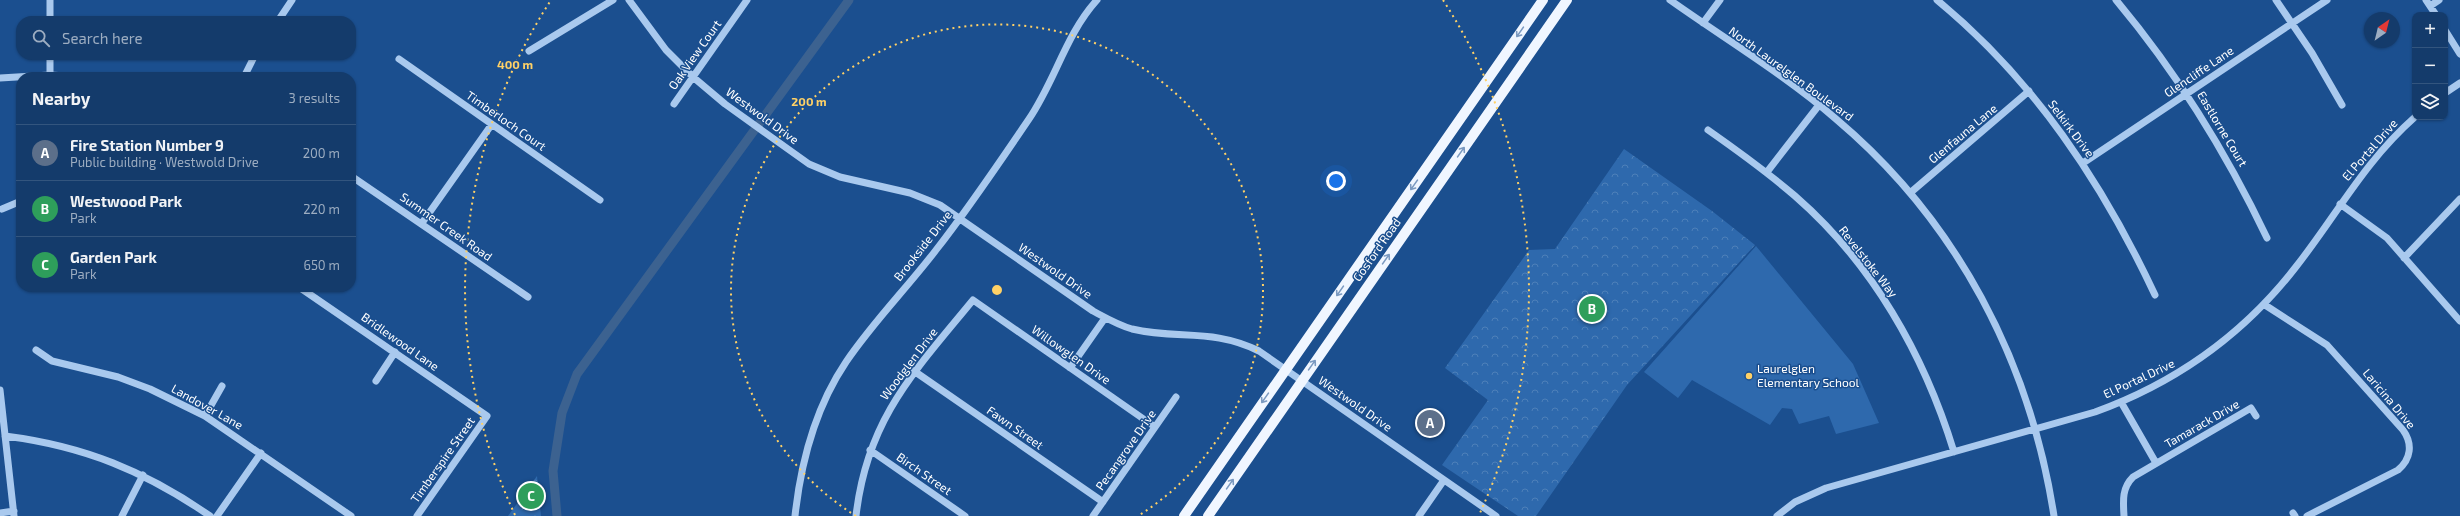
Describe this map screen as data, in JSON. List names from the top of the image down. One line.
{"streets":{"main road":["Gosford Road"],"street":["Oak View Court","Glencliffe Lane","North Laurelglen Boulevard","Westwold Drive","Timberloch Court","Selkirk Drive","Eastlorne Court","Glenfauna Lane","El Portal Drive","Summer Creek Road","Brookside Drive","Revelstoke Way","Bridlewood Lane","Willowglen Drive","Woodglen Drive","Laricina Drive","Landover Lane","Tamarack Drive","Fawn Street","Pecangrove Drive","Timberspire Street","Birch Street"]},"crossings":[["Oak View Court","Westwold Drive"],["Glencliffe Lane","Selkirk Drive"],["Glencliffe Lane","Eastlorne Court"],["North Laurelglen Boulevard","Glenfauna Lane"],["North Laurelglen Boulevard","El Portal Drive"],["Westwold Drive","Brookside Drive"],["Westwold Drive","Gosford Road"],["Selkirk Drive","Glenfauna Lane"],["El Portal Drive","Revelstoke Way"],["El Portal Drive","Laricina Drive"],["El Portal Drive","Tamarack Drive"],["Bridlewood Lane","Timberspire Street"],["Willowglen Drive","Woodglen Drive"],["Willowglen Drive","Pecangrove Drive"],["Woodglen Drive","Fawn Street"],["Woodglen Drive","Birch Street"],["Fawn Street","Pecangrove Drive"]],"places":["Laurelglen Elementary School"],"north":"top right","page":{"map_buttons":["+","−"],"search":"Search here","heading":["Nearby","3 results"],"list":[{"mark":"A","name":"Fire Station Number 9","note":"Public building · Westwold Drive","value":"200 m"},{"mark":"B","name":"Westwood Park","note":"Park","value":"220 m"},{"mark":"C","name":"Garden Park","note":"Park","value":"650 m"}],"pins":["B","A","C"]},"rings":["400 m","200 m"]}
